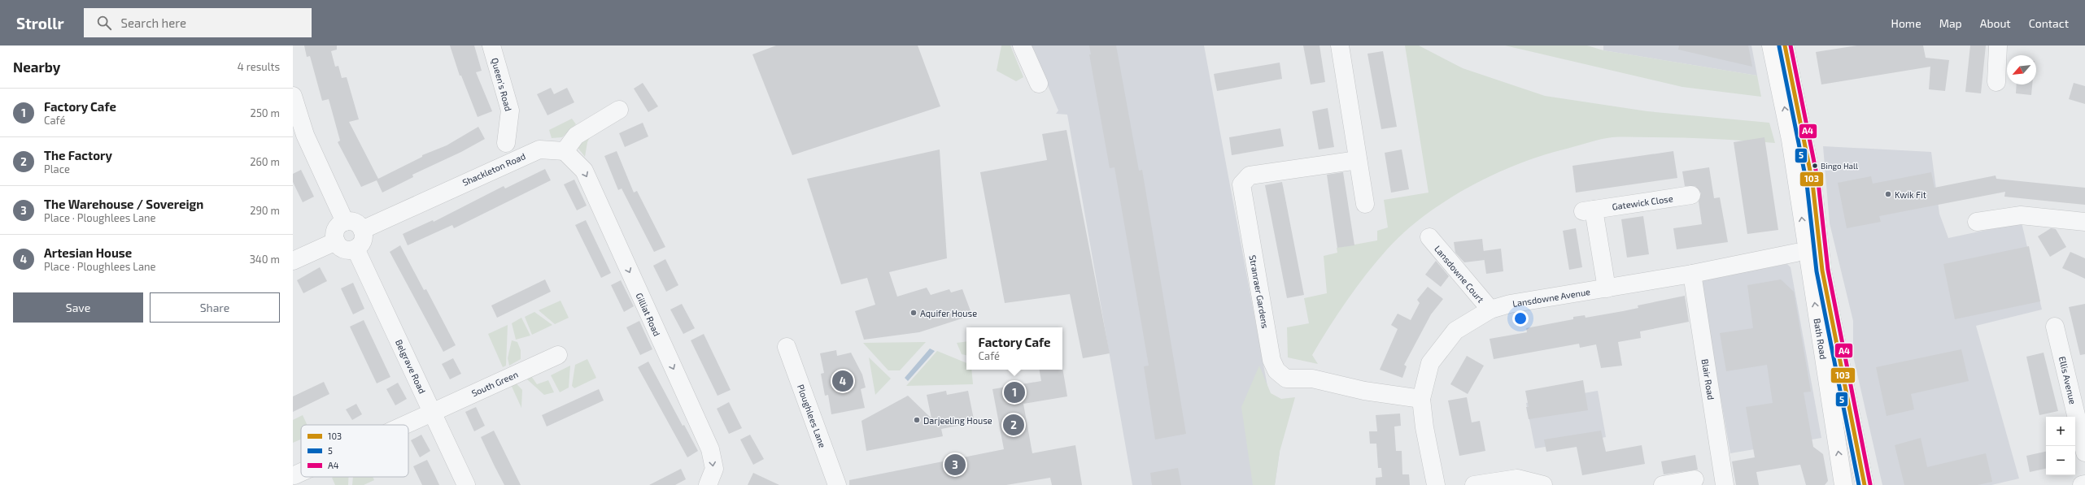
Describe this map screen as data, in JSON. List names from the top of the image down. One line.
{"streets":{"main road":["Bath Road"],"street":["Queen's Road","Shackleton Road","Gatewick Close","Lansdowne Court","Stranraer Gardens","Lansdowne Avenue","Gilliat Road","Belgrave Road","Blair Road","Ellis Avenue","South Green","Ploughlees Lane"]},"crossings":[["Shackleton Road","Gilliat Road"],["Shackleton Road","Belgrave Road"],["Gatewick Close","Lansdowne Avenue"],["Lansdowne Court","Lansdowne Avenue"],["Stranraer Gardens","Lansdowne Avenue"],["Lansdowne Avenue","Bath Road"],["Lansdowne Avenue","Blair Road"],["Belgrave Road","South Green"]],"one_way":["Gilliat Road"],"places":["Bingo Hall","Kwik Fit","Aquifer House","Darjeeling House"],"lines":["transit line 103","transit line A4","transit line 5"],"legend":["103","5","A4"],"north":"bottom left","page":{"header":"Strollr","search":"Search here","nav":["Home","Map","About","Contact"],"heading":["Nearby","4 results"],"list":[{"mark":"1","name":"Factory Cafe","note":"Café","value":"250 m"},{"mark":"2","name":"The Factory","note":"Place","value":"260 m"},{"mark":"3","name":"The Warehouse / Sovereign","note":"Place · Ploughlees Lane","value":"290 m"},{"mark":"4","name":"Artesian House","note":"Place · Ploughlees Lane","value":"340 m"}],"buttons":["Save","Share"],"popup":["Factory Cafe","Café"],"pins":["4","1","2","3"],"map_buttons":["+","−"]}}
